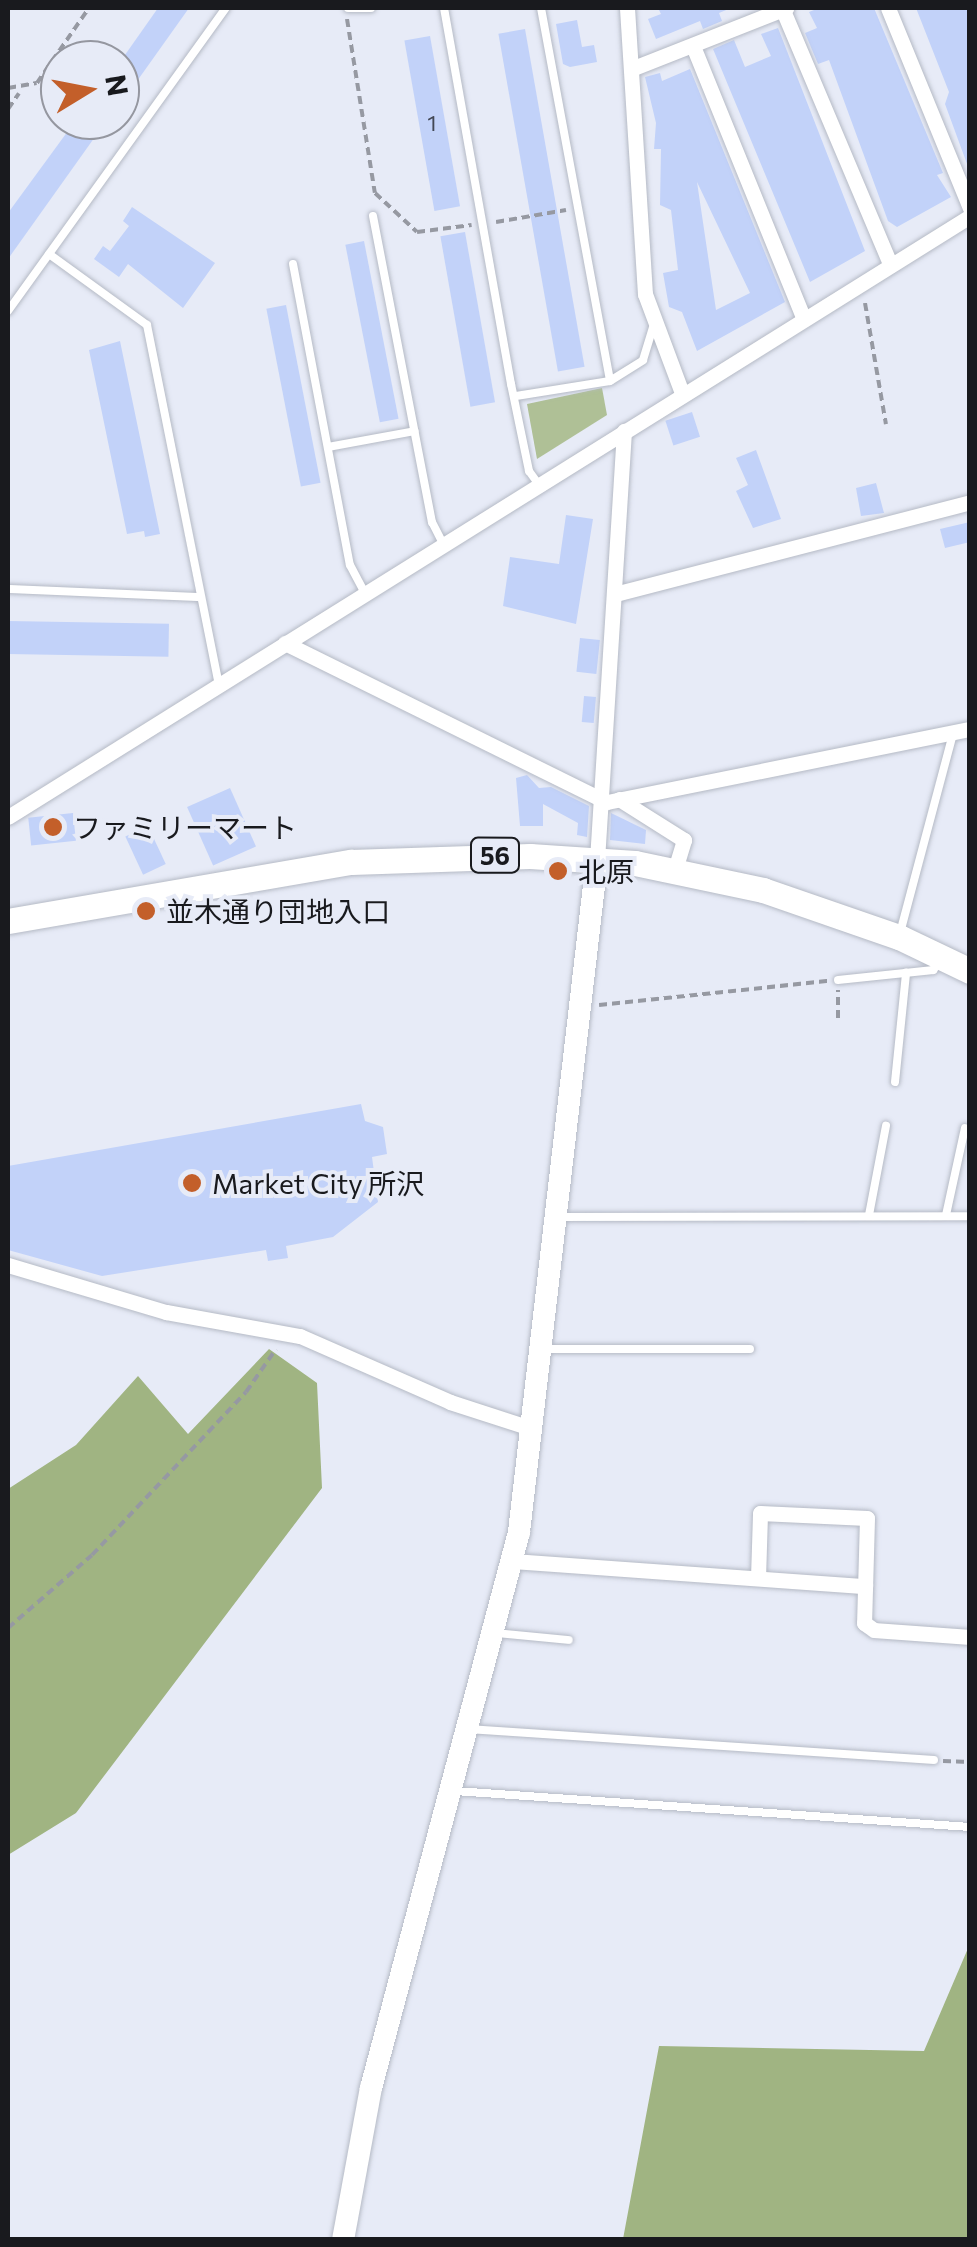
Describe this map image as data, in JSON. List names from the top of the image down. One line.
{"streets":{"main road":["56"]},"places":["ファミリーマート","北原","並木通り団地入口","Market City 所沢"],"house_numbers":["1"],"north":"right"}
